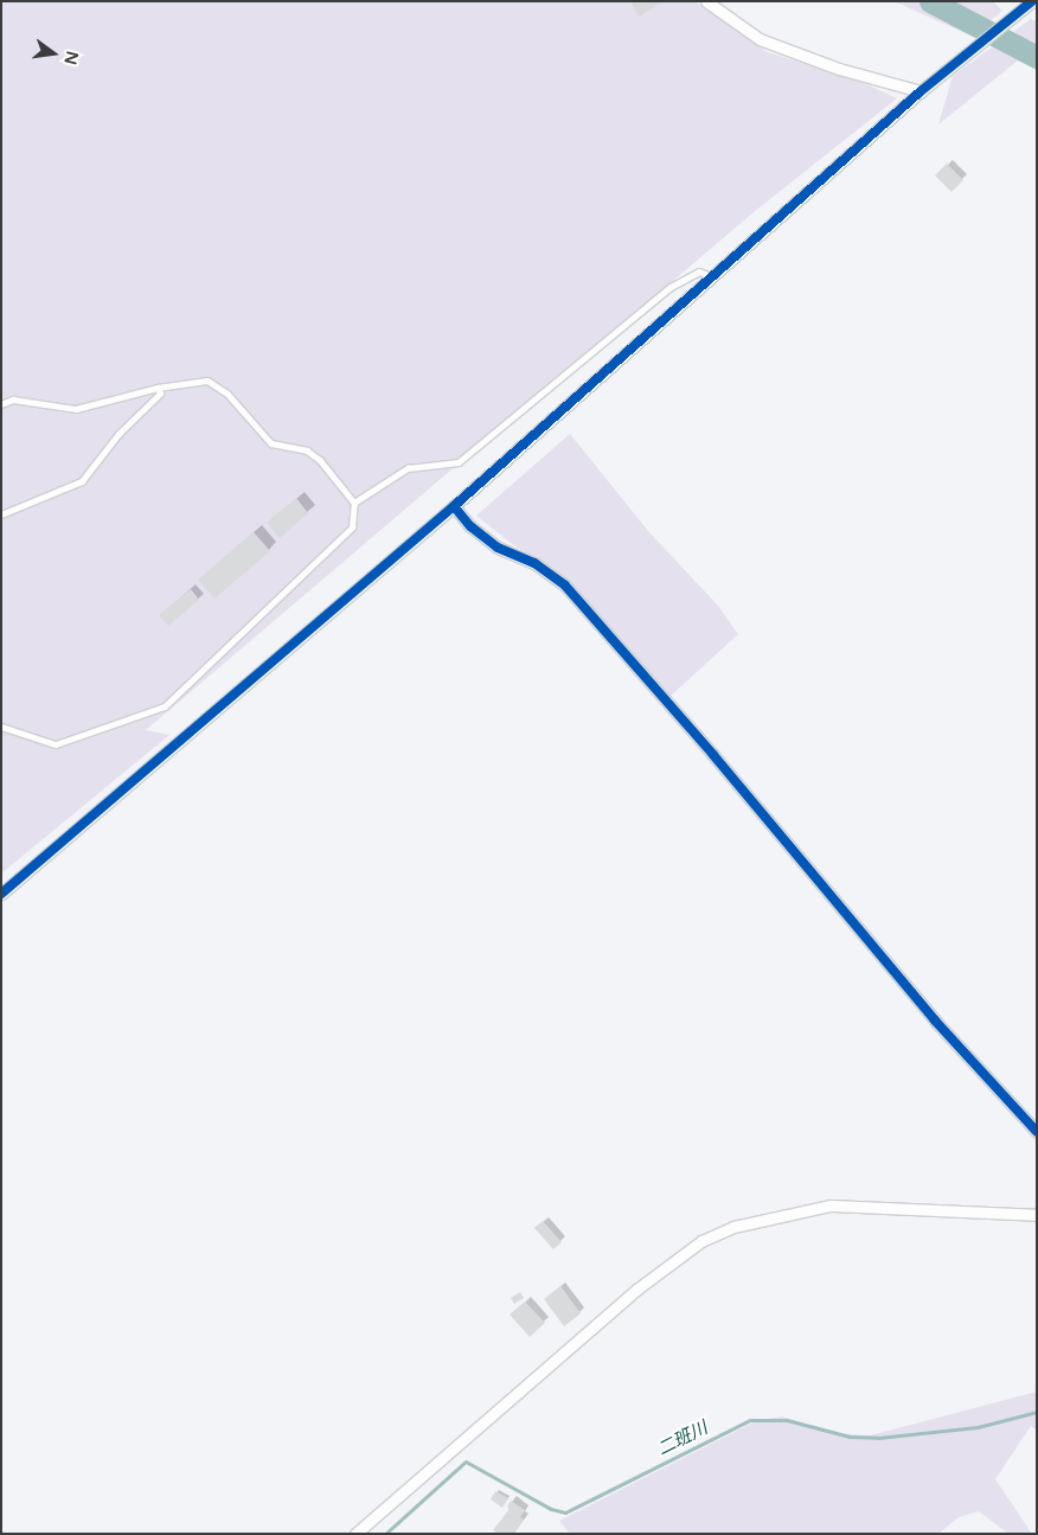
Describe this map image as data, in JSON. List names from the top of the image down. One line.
{"water":["二班川"],"north":"right"}
